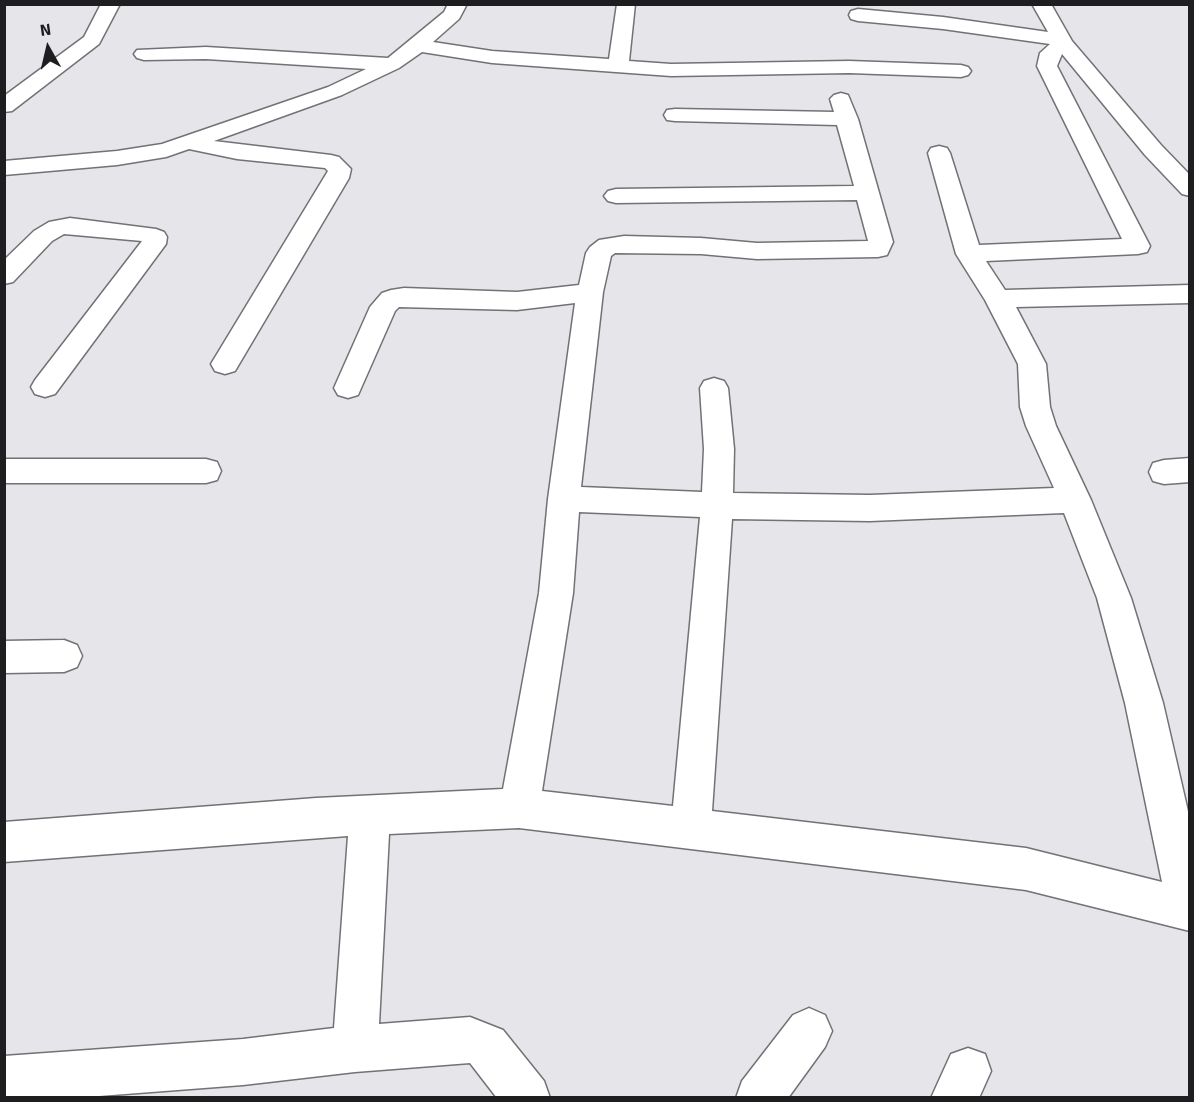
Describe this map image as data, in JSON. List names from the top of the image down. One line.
{"north":"top"}
